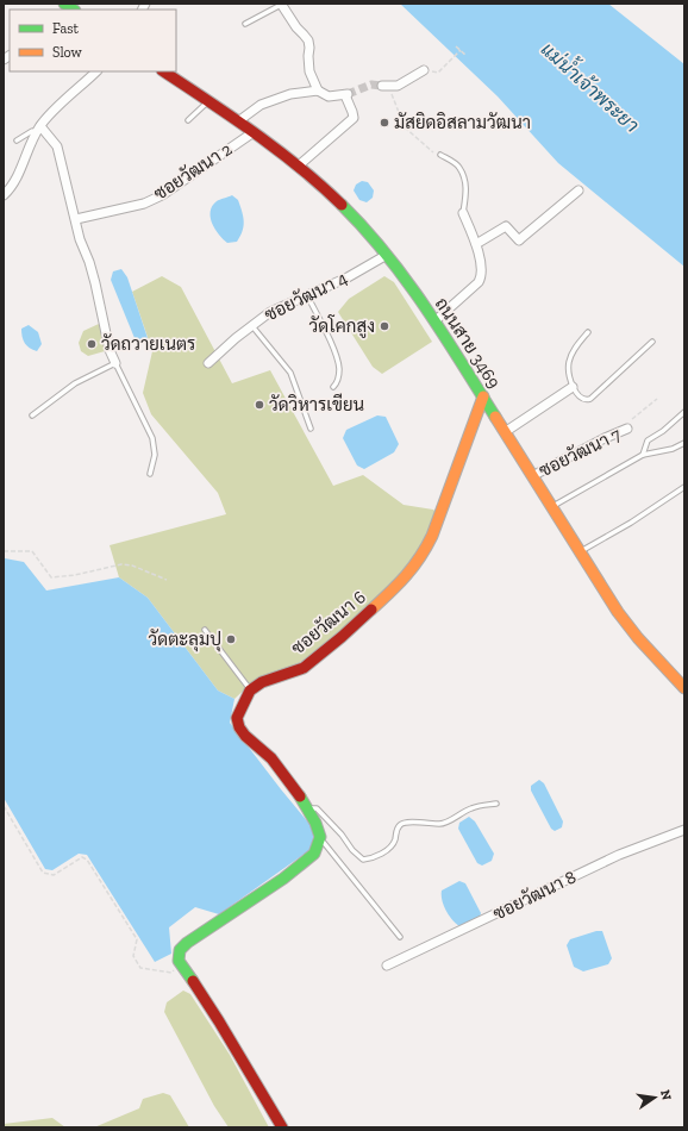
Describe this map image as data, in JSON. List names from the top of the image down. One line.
{"streets":{"street":["ซอยวัฒนา 2","ซอยวัฒนา 4","ถนนสาย 3469","ซอยวัฒนา 7","ซอยวัฒนา 6","ซอยวัฒนา 8"]},"crossings":[["ซอยวัฒนา 2","ถนนสาย 3469"],["ซอยวัฒนา 4","ถนนสาย 3469"],["ถนนสาย 3469","ซอยวัฒนา 7"],["ถนนสาย 3469","ซอยวัฒนา 6"]],"water":["แม่น้ำเจ้าพระยา"],"places":["มัสยิดอิสลามวัฒนา","วัดโคกสูง","วัดถวายเนตร","วัดวิหารเขียน","วัดตะลุมปุ"],"legend":["Fast","Slow"],"north":"right"}
